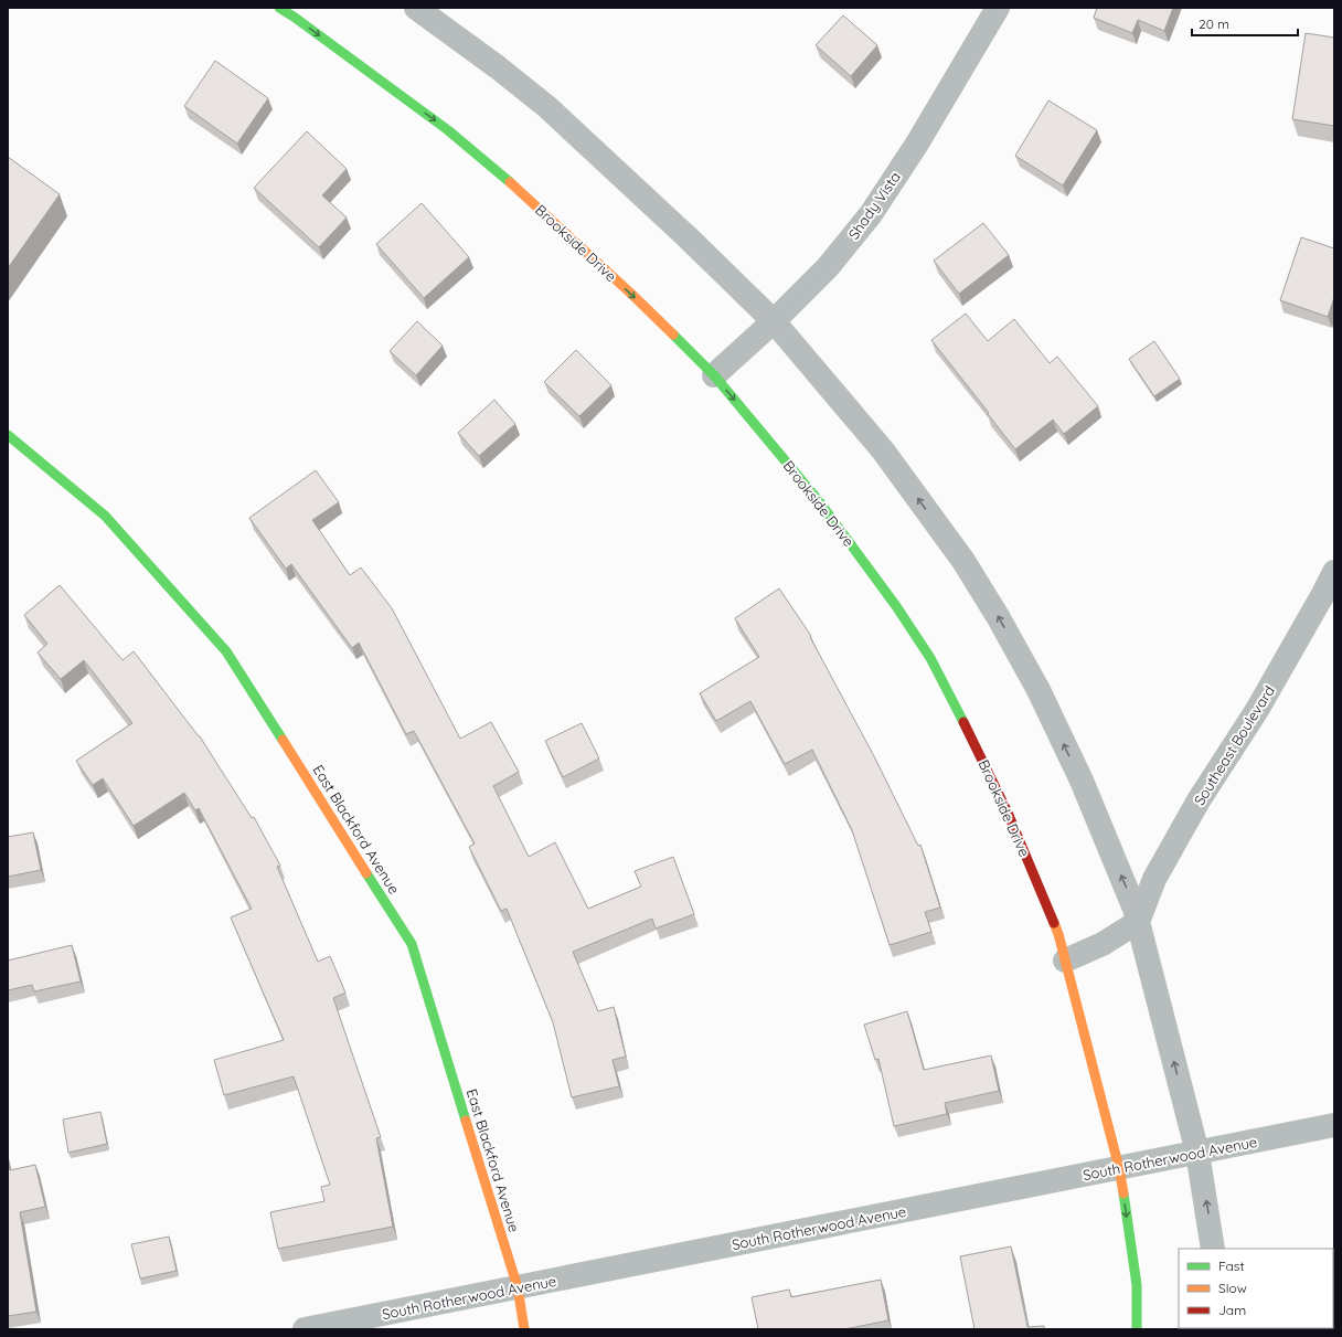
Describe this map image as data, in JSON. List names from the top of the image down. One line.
{"streets":{"street":["Shady Vista","Brookside Drive","Southeast Boulevard","East Blackford Avenue","South Rotherwood Avenue"]},"crossings":[["Shady Vista","Brookside Drive"],["Brookside Drive","South Rotherwood Avenue"],["East Blackford Avenue","South Rotherwood Avenue"]],"legend":["Fast","Slow","Jam"],"scale_bar":"20 m"}
